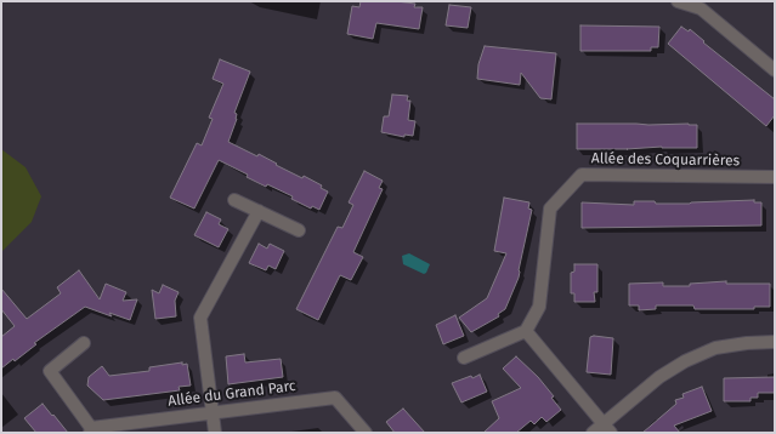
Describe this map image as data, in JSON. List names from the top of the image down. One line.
{"streets":{"street":["Allée des Coquarrières","Allée du Grand Parc"]}}
